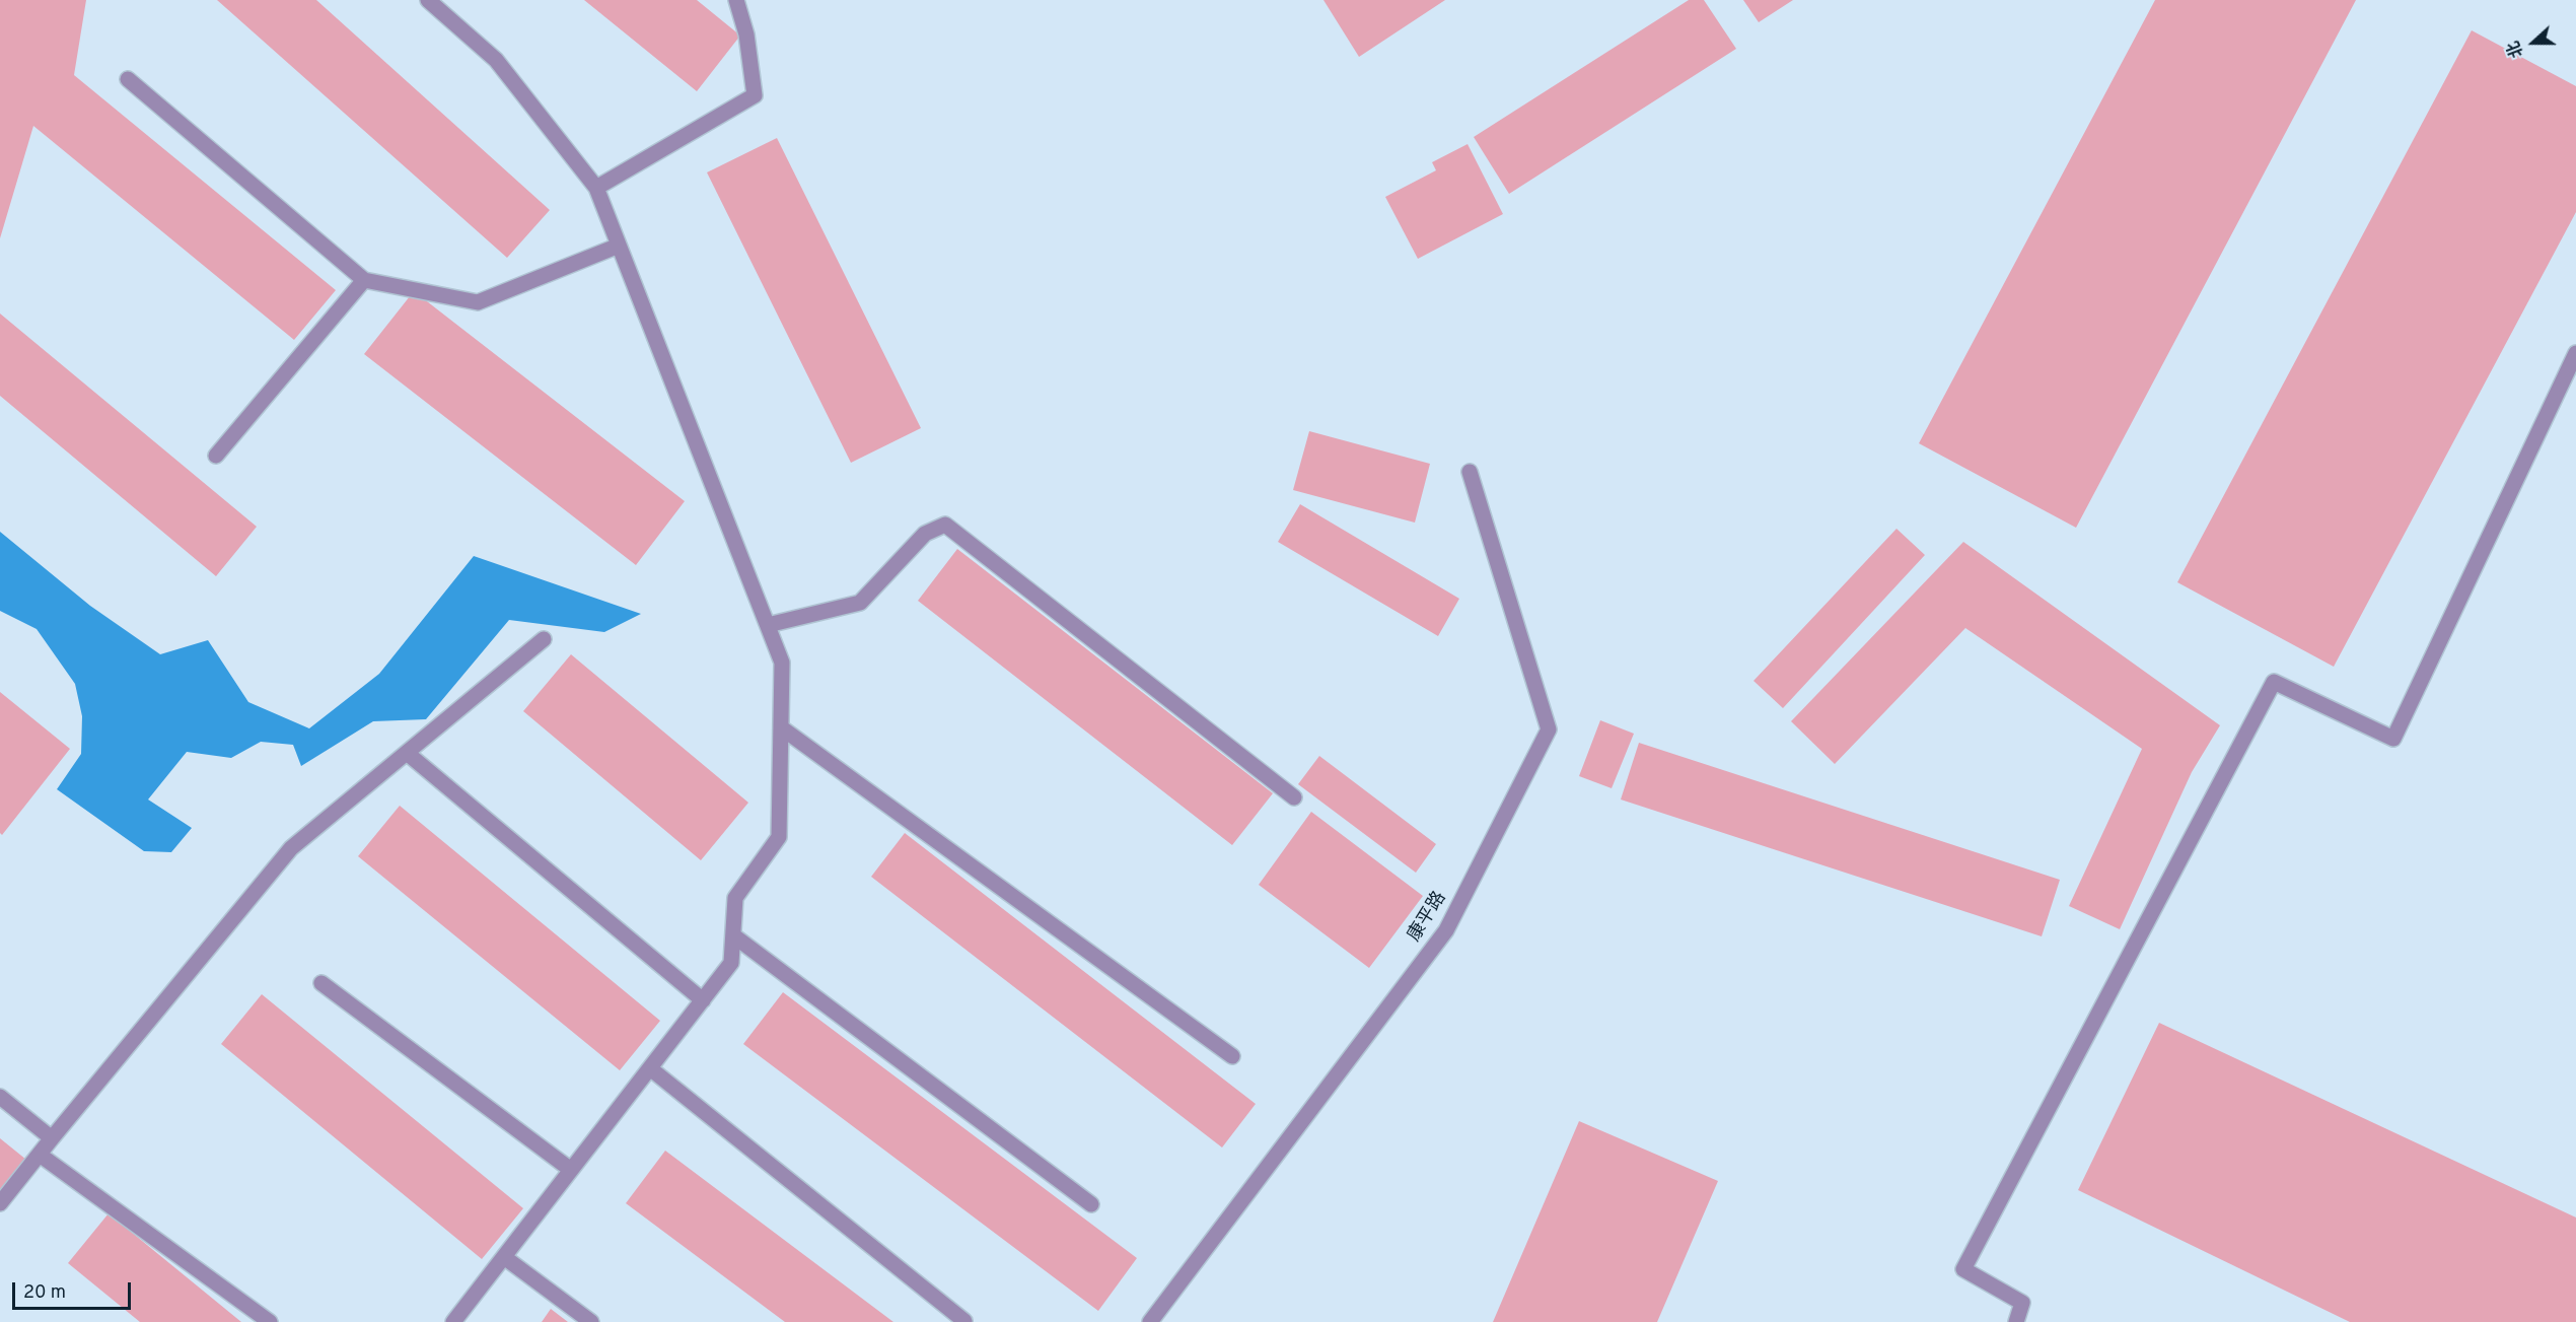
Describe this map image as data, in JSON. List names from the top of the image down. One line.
{"streets":{"street":["康平路"]},"scale_bar":"20 m","north":"left"}
